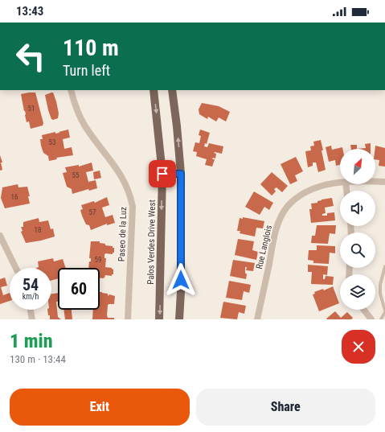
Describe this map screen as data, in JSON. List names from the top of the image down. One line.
{"streets":{"main road":["Palos Verdes Drive West"],"street":["Paseo de la Luz","Rue Langlois"]},"house_numbers":["51","53","55","16","57","18","59"],"north":"top right","page":{"status":"13:43","turn":["110 m","Turn left"],"speed":"54 km/h","limit":"60","heading":["1 min","130 m · 13:44"],"buttons":["Exit","Share"]}}
